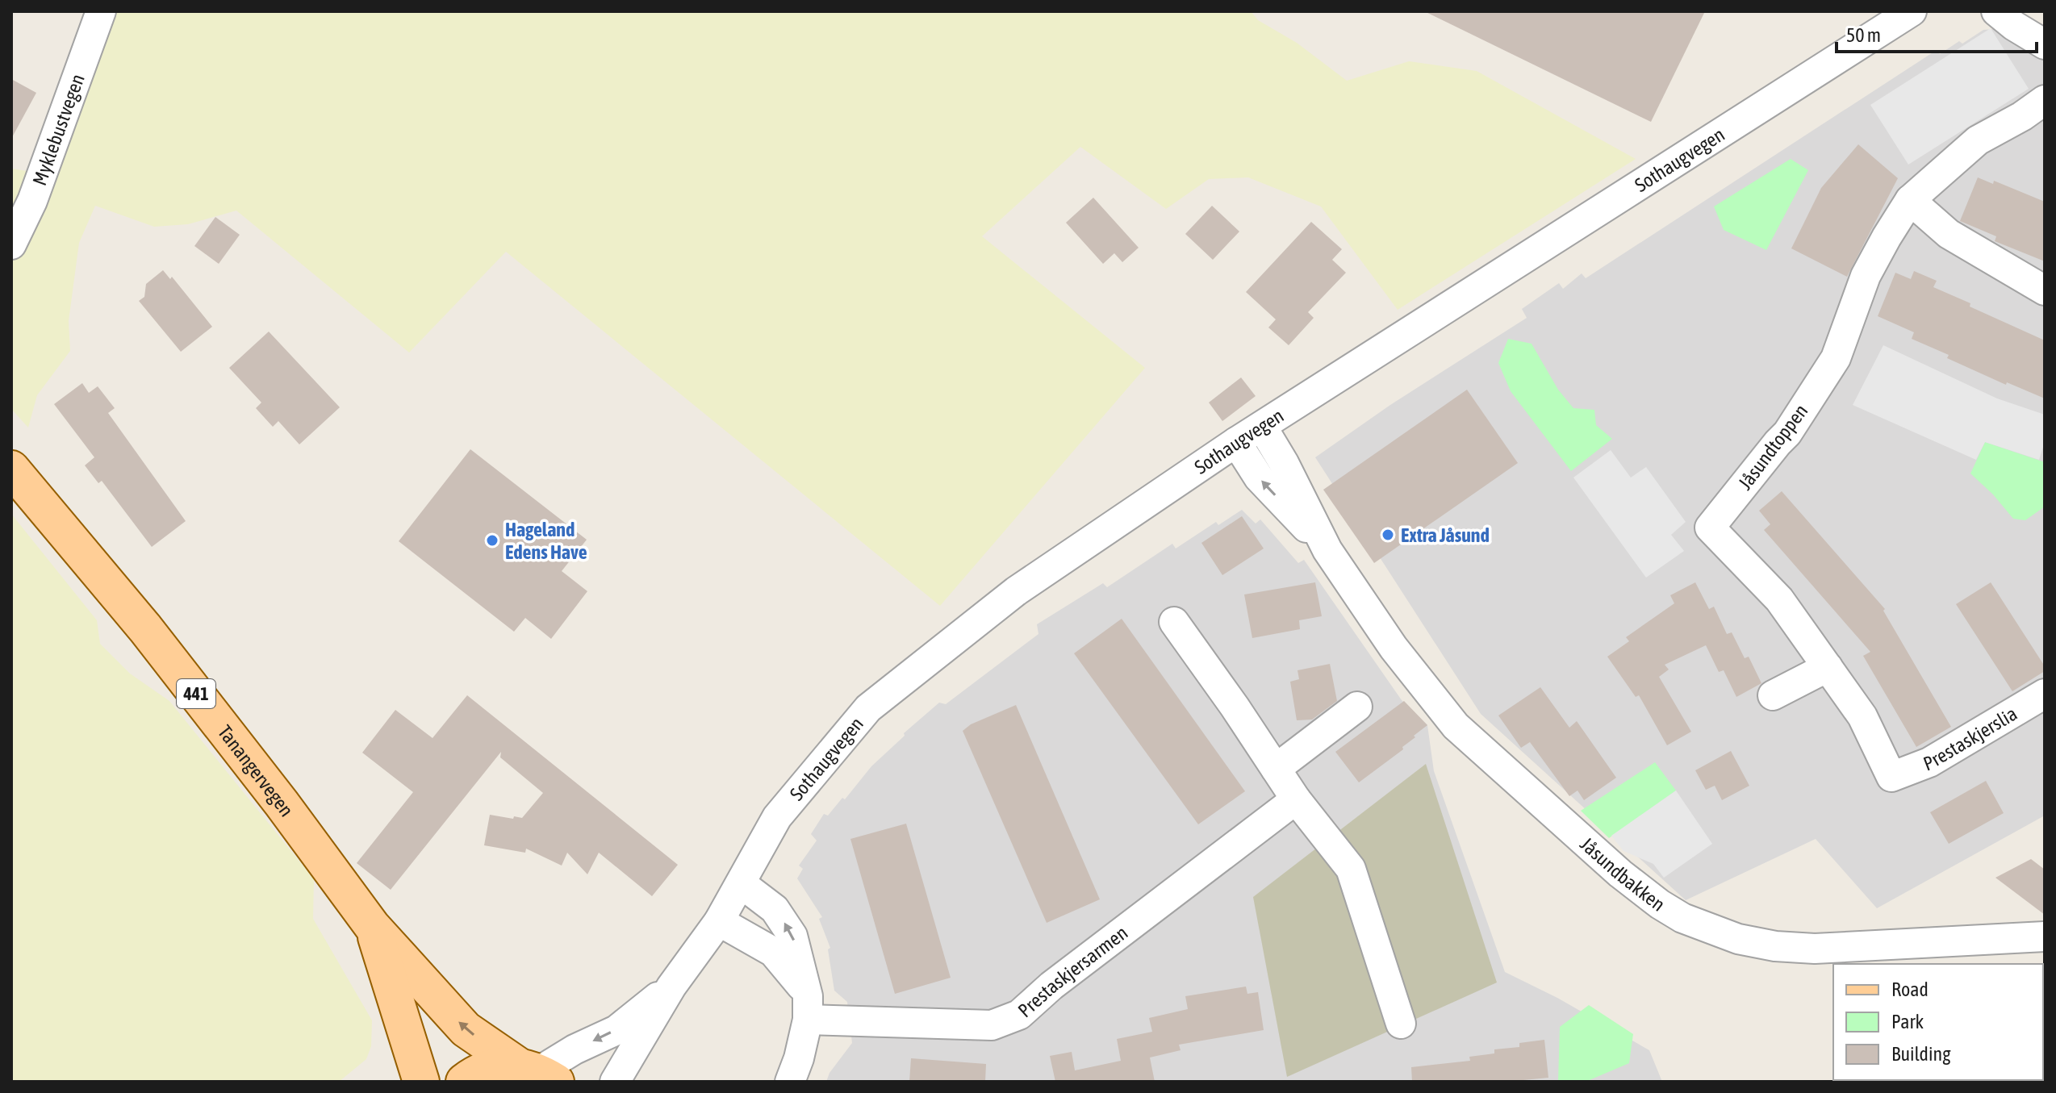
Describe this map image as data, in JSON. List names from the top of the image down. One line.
{"streets":{"main road":["441","Tanangervegen"],"street":["Myklebustvegen","Sothaugvegen","Jåsundtoppen","Prestaskjerslia","Jåsundbakken","Prestaskjersarmen"]},"crossings":[["Sothaugvegen","Tanangervegen"],["Sothaugvegen","Jåsundbakken"],["Jåsundtoppen","Prestaskjerslia"]],"places":["Extra Jåsund","Hageland Edens Have"],"legend":["Road","Park","Building"],"scale_bar":"50 m"}
